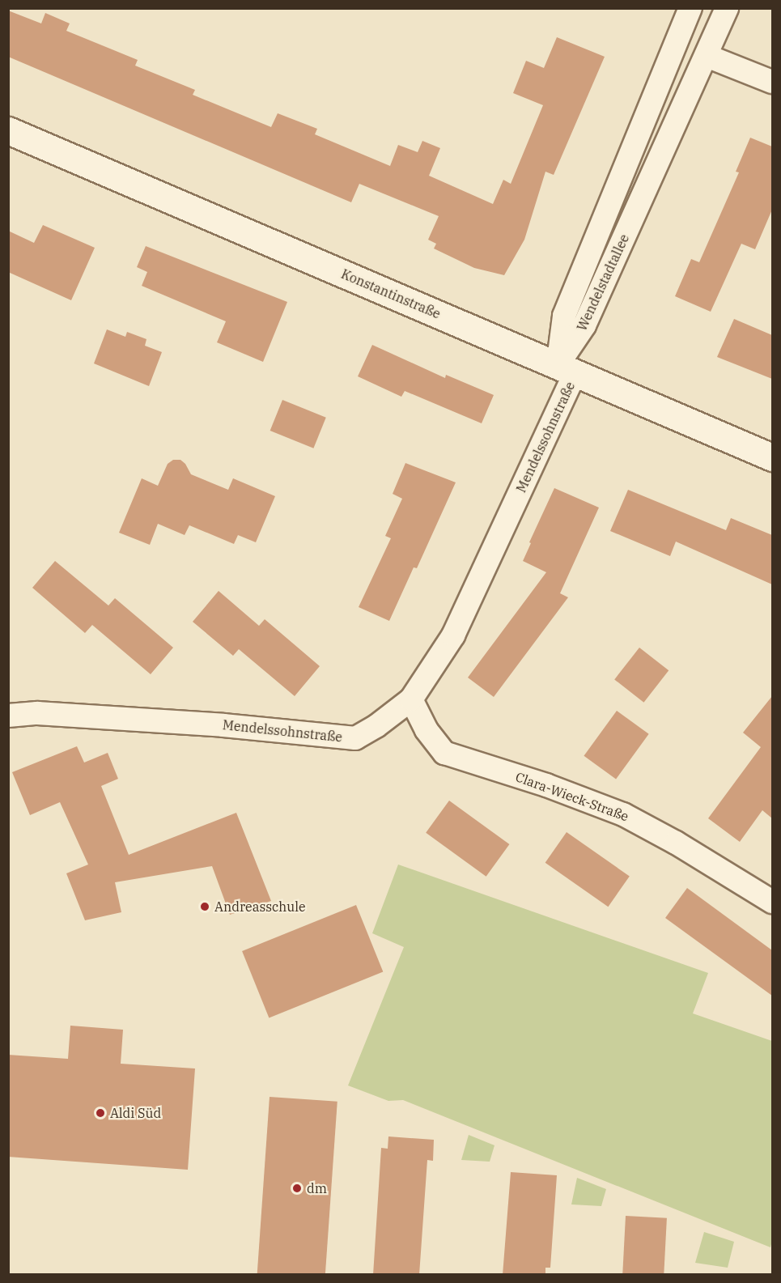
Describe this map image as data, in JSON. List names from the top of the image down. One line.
{"streets":{"main road":["Konstantinstraße"],"street":["Wendelstadtallee","Mendelssohnstraße","Clara-Wieck-Straße"]},"crossings":[["Wendelstadtallee","Konstantinstraße"],["Wendelstadtallee","Mendelssohnstraße"],["Konstantinstraße","Mendelssohnstraße"],["Mendelssohnstraße","Clara-Wieck-Straße"]],"places":["Andreasschule","Aldi Süd","dm"]}
